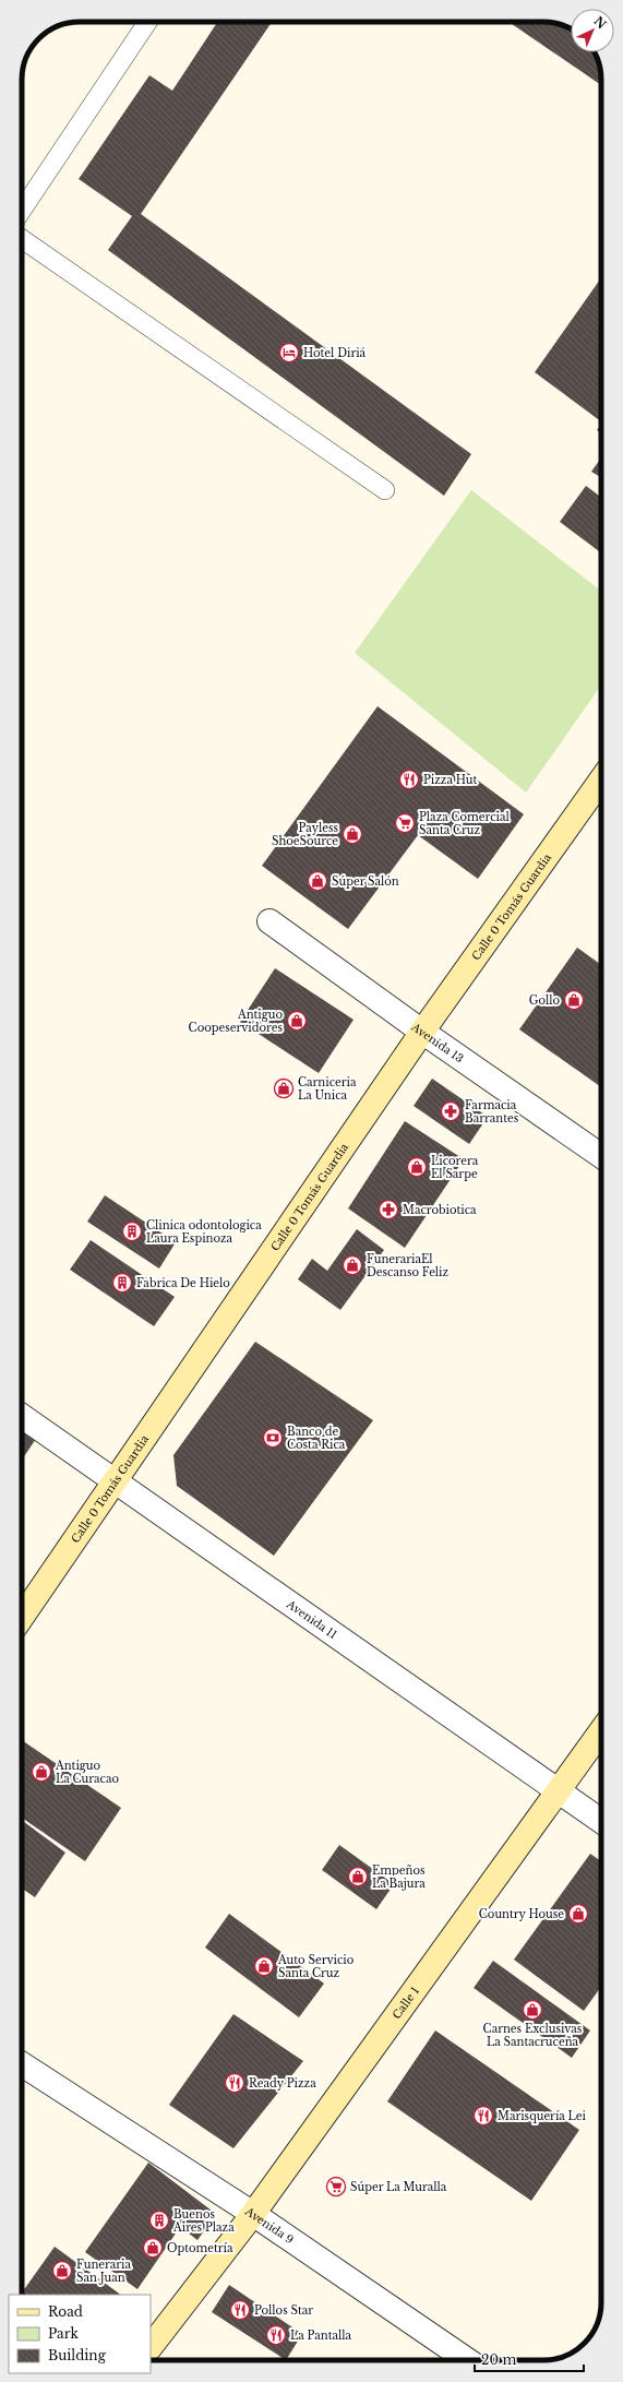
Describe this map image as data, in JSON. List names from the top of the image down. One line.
{"streets":{"street":["Calle 0 Tomás Guardia","Avenida 13","Avenida 11","Calle 1","Avenida 9"]},"crossings":[["Calle 0 Tomás Guardia","Avenida 13"],["Calle 0 Tomás Guardia","Avenida 11"],["Avenida 11","Calle 1"],["Calle 1","Avenida 9"]],"places":{"hotel":["Hotel Diriá"],"restaurant":["Pizza Hut","Ready Pizza","Marisquería Lei","Pollos Star","La Pantalla"],"supermarket":["Plaza Comercial Santa Cruz","Súper La Muralla"],"shop":["Payless ShoeSource","Súper Salón","Gollo","Antiguo Coopeservidores","Carniceria La Unica","Licorera El Sarpe","FunerariaEl Descanso Feliz","Antiguo La Curacao","Empeños La Bajura","Country House","Auto Servicio Santa Cruz","Carnes Exclusivas La Santacruceña","Optometría","Funeraria San Juan"],"pharmacy":["Farmacia Barrantes","Macrobiotica"],"building":["Clinica odontologica Laura Espinoza","Fabrica De Hielo","Buenos Aires Plaza"],"bank":["Banco de Costa Rica"]},"legend":["Road","Park","Building"],"scale_bar":"20 m","north":"top right"}
